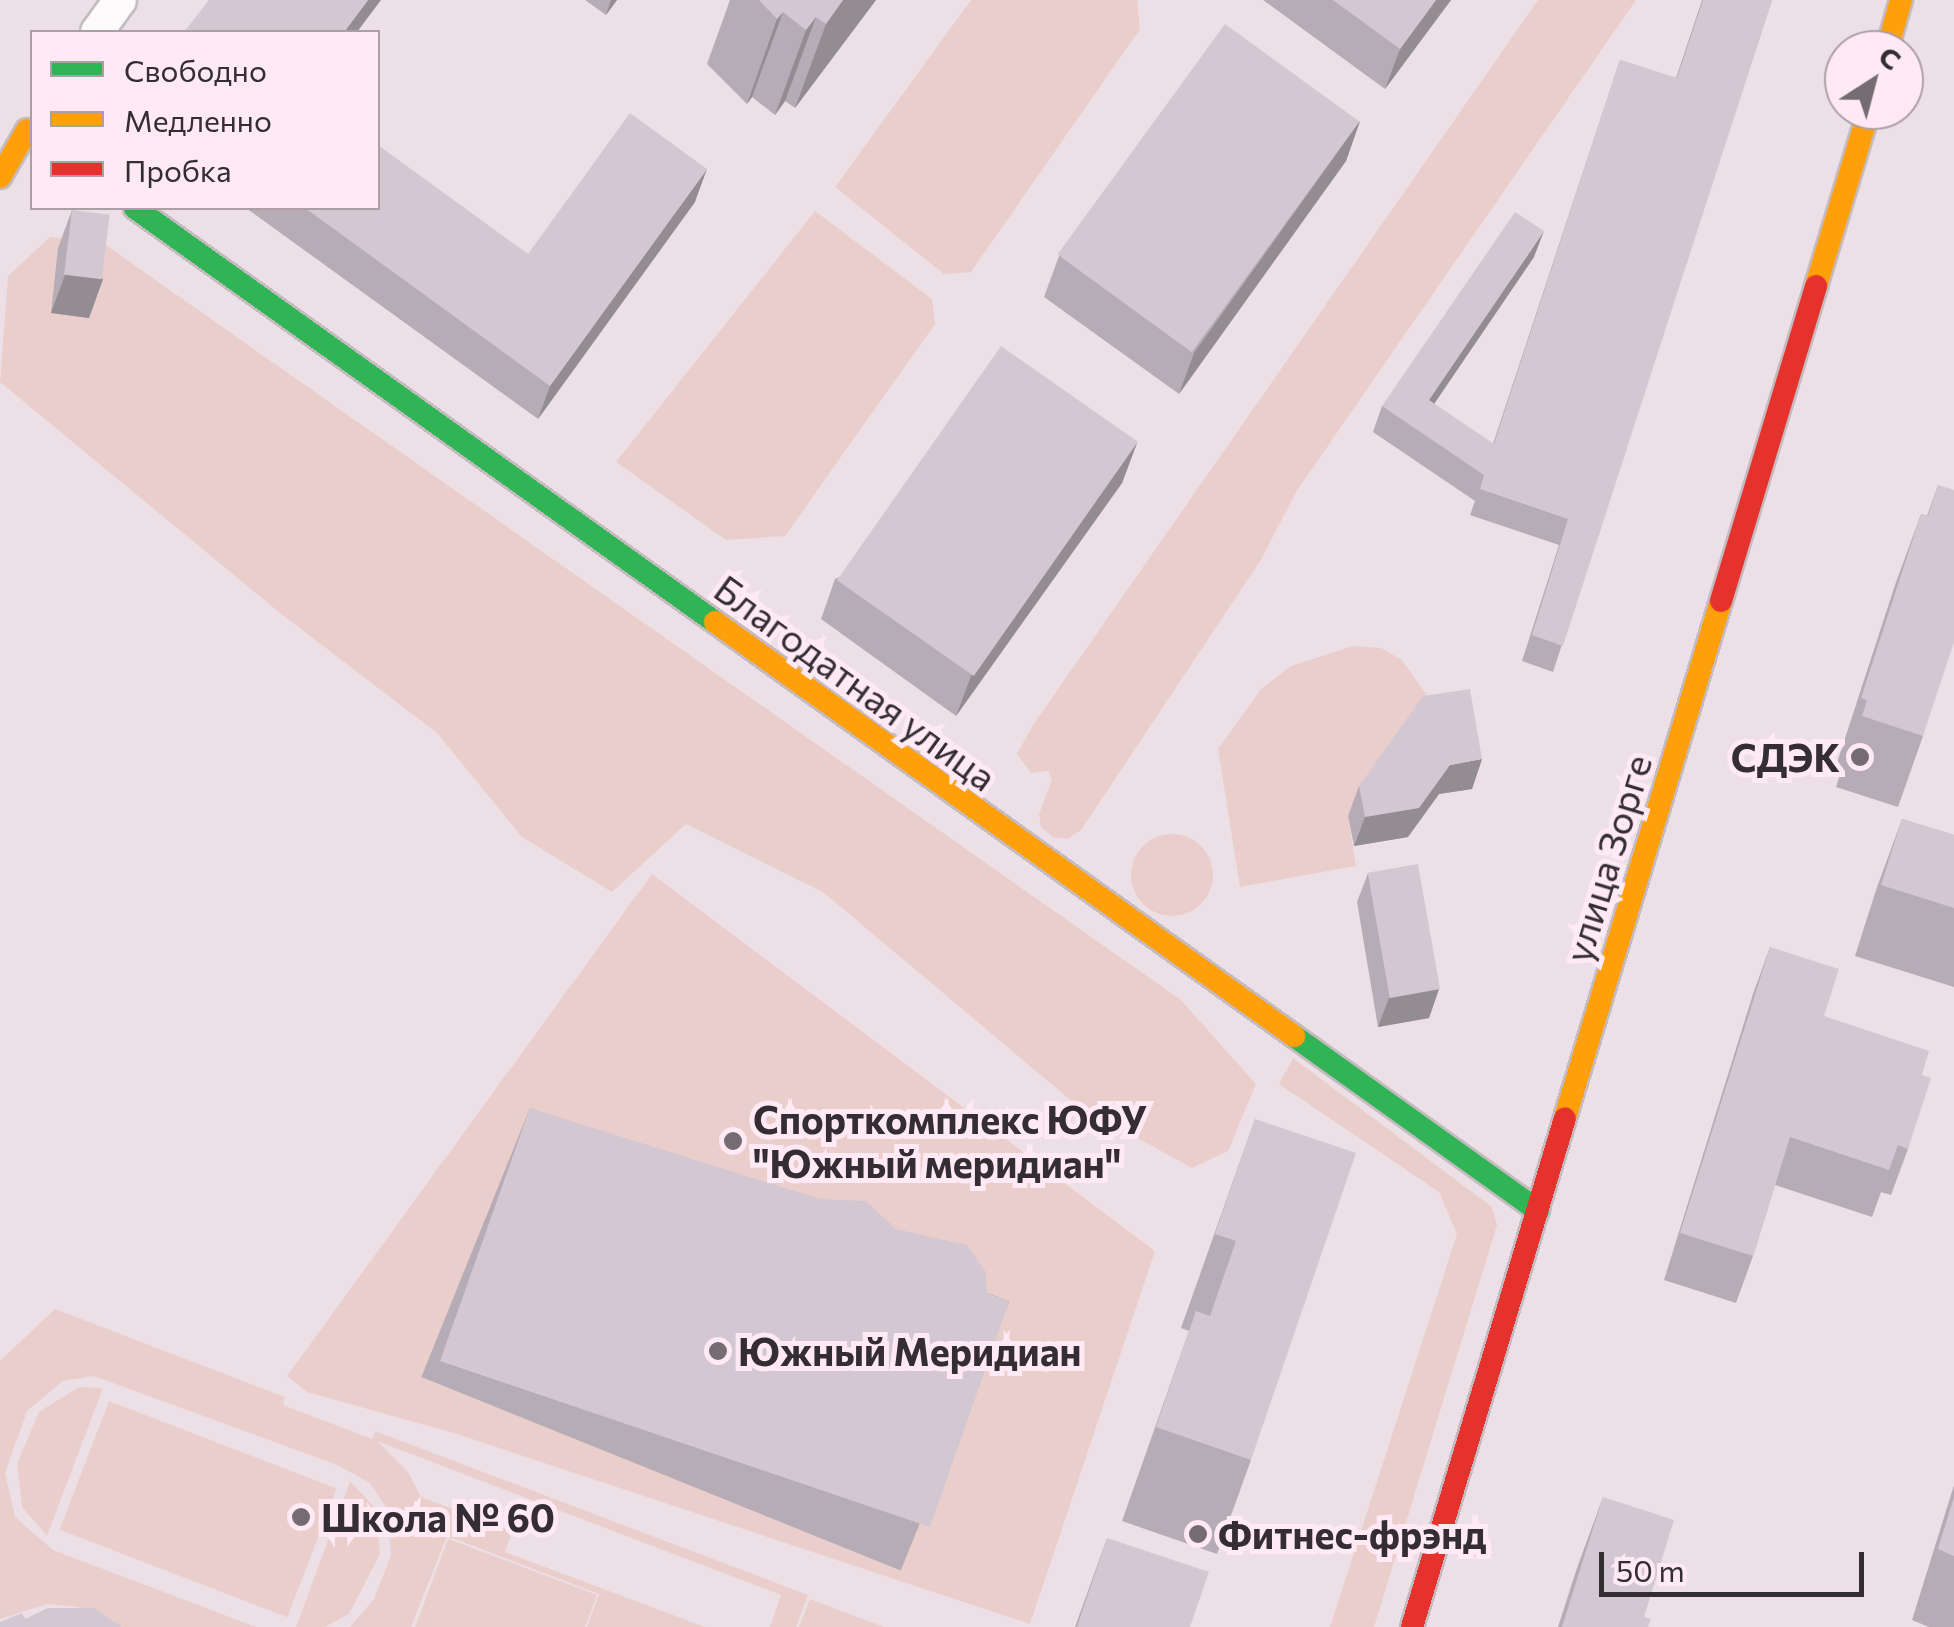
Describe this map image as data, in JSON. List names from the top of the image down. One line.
{"streets":{"street":["Благодатная улица","улица Зорге"]},"crossings":[["Благодатная улица","улица Зорге"]],"places":["СДЭК","Спорткомплекс ЮФУ \"Южный меридиан\"","Южный Меридиан","Школа № 60","Фитнес-фрэнд"],"legend":["Свободно","Медленно","Пробка"],"scale_bar":"50 m","north":"top right"}
